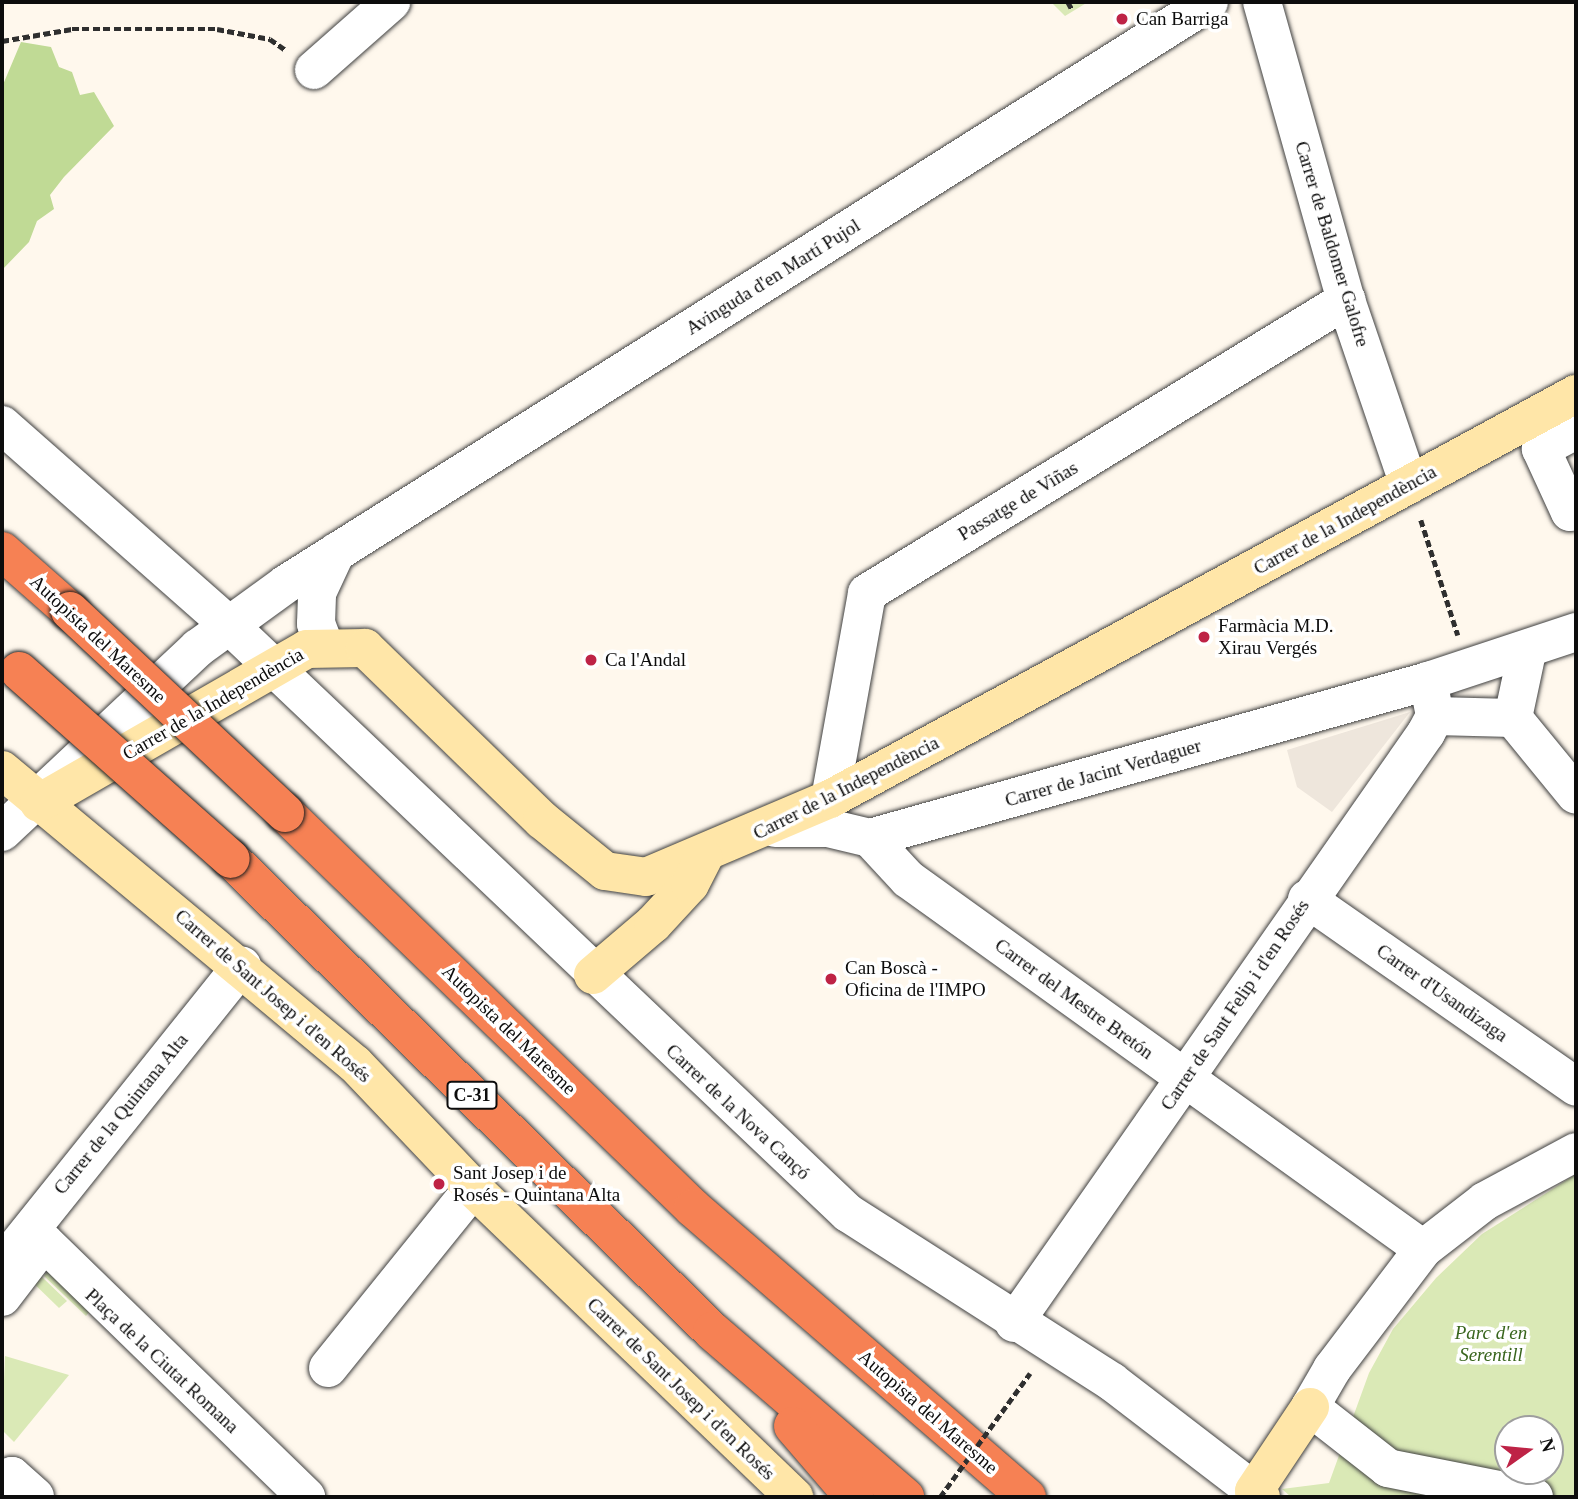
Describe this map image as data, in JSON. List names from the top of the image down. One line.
{"streets":{"highway":["Autopista del Maresme","C-31"],"street":["Carrer de Baldomer Galofre","Avinguda d'en Martí Pujol","Passatge de Viñas","Carrer de la Independència","Carrer de Jacint Verdaguer","Carrer d'Usandizaga","Carrer de Sant Josep i d'en Rosés","Carrer del Mestre Bretón","Carrer de Sant Felip i d'en Rosés","Carrer de la Nova Cançó","Carrer de la Quintana Alta","Plaça de la Ciutat Romana"]},"crossings":[["Carrer de Baldomer Galofre","Passatge de Viñas"],["Carrer de Baldomer Galofre","Carrer de la Independència"],["Avinguda d'en Martí Pujol","Carrer de la Independència"],["Avinguda d'en Martí Pujol","Carrer de Sant Josep i d'en Rosés"],["Avinguda d'en Martí Pujol","Carrer de la Nova Cançó"],["Passatge de Viñas","Carrer de la Independència"],["Carrer de la Independència","Carrer de Jacint Verdaguer"],["Carrer de la Independència","Carrer de Sant Josep i d'en Rosés"],["Carrer de la Independència","Carrer de la Nova Cançó"],["Carrer de Jacint Verdaguer","Carrer del Mestre Bretón"],["Carrer de Jacint Verdaguer","Carrer de Sant Felip i d'en Rosés"],["Carrer d'Usandizaga","Carrer de Sant Felip i d'en Rosés"],["Carrer de Sant Josep i d'en Rosés","Carrer de la Quintana Alta"],["Carrer del Mestre Bretón","Carrer de Sant Felip i d'en Rosés"],["Carrer de Sant Felip i d'en Rosés","Carrer de la Nova Cançó"]],"parks":["Parc d'en Serentill"],"places":["Can Barriga","Farmàcia M.D. Xirau Vergés","Ca l'Andal","Can Boscà - Oficina de l'IMPO","Sant Josep i de Rosés - Quintana Alta"],"north":"right"}
